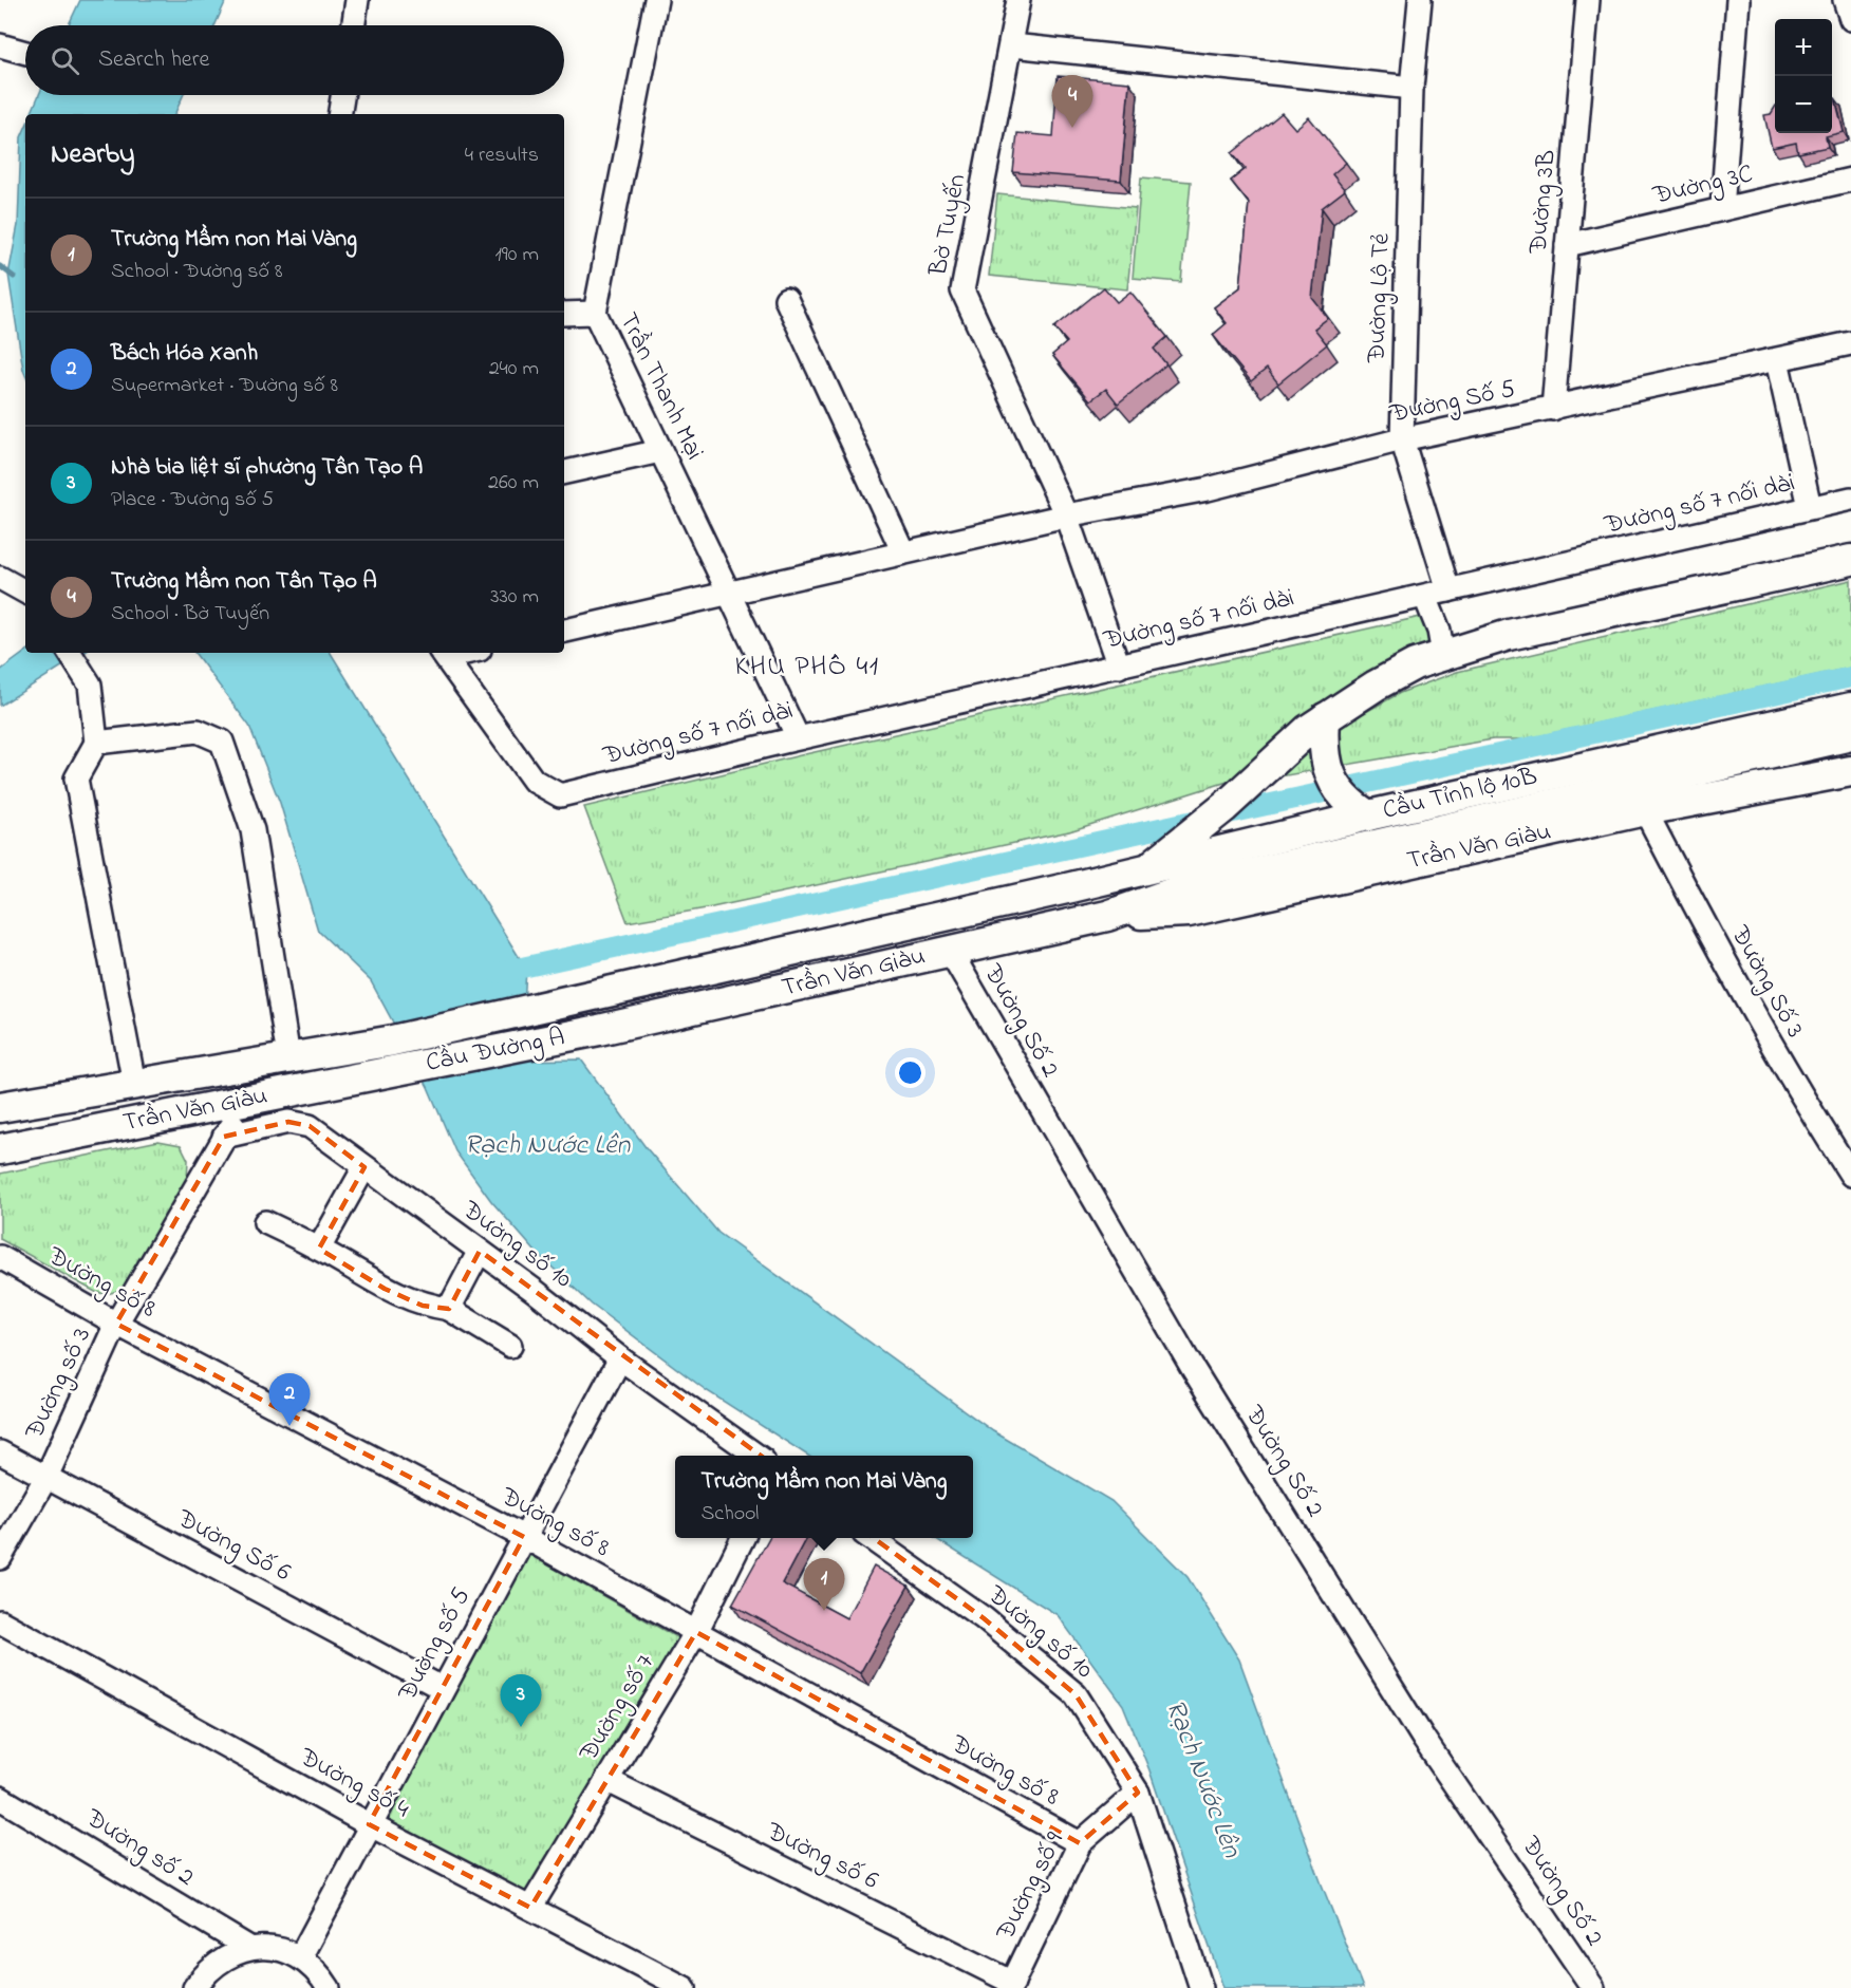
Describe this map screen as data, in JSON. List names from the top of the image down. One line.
{"streets":{"main road":["Cầu Tỉnh lộ 10B","Trần Văn Giàu","Cầu Đường A"],"street":["Đường 3C","Đường 3B","Bờ Tuyến","Đường Lộ Tẻ","Trần Thanh Mại","Đường Số 5","Đường số 7 nối dài","Đường Số 3","Đường Số 2","Đường số 10","Đường số 8","Đường số 3","Đường Số 6","Đường số 5","Đường số 7","Đường số 4","Đường số 2","Đường số 6","Đường số 9"]},"crossings":[["Đường 3C","Đường 3B"],["Đường 3B","Đường Số 5"],["Bờ Tuyến","Đường Số 5"],["Bờ Tuyến","Đường số 7 nối dài"],["Đường Lộ Tẻ","Đường Số 5"],["Đường Lộ Tẻ","Đường số 7 nối dài"],["Trần Thanh Mại","Đường Số 5"],["Trần Thanh Mại","Đường số 7 nối dài"],["Cầu Tỉnh lộ 10B","Trần Văn Giàu"],["Trần Văn Giàu","Đường Số 3"],["Trần Văn Giàu","Đường Số 2"],["Trần Văn Giàu","Cầu Đường A"],["Trần Văn Giàu","Đường số 3"],["Đường số 10","Đường số 3"],["Đường số 10","Đường số 5"],["Đường số 10","Đường số 9"],["Đường số 8","Đường số 3"],["Đường số 8","Đường số 5"],["Đường số 8","Đường số 7"],["Đường số 8","Đường số 9"],["Đường số 3","Đường Số 6"],["Đường Số 6","Đường số 5"],["Đường số 5","Đường số 4"],["Đường số 7","Đường số 4"],["Đường số 7","Đường số 6"],["Đường số 6","Đường số 9"]],"districts":["KHU PHỐ 41"],"water":["Rạch Nước Lên"],"page":{"map_buttons":["+","−"],"search":"Search here","pins":["4","2","1","3"],"heading":["Nearby","4 results"],"list":[{"mark":"1","name":"Trường Mầm non Mai Vàng","note":"School · Đường số 8","value":"190 m"},{"mark":"2","name":"Bách Hóa Xanh","note":"Supermarket · Đường số 8","value":"240 m"},{"mark":"3","name":"Nhà bia liệt sĩ phường Tân Tạo A","note":"Place · Đường số 5","value":"260 m"},{"mark":"4","name":"Trường Mầm non Tân Tạo A","note":"School · Bờ Tuyến","value":"330 m"}],"popup":["Trường Mầm non Mai Vàng","School"]}}
